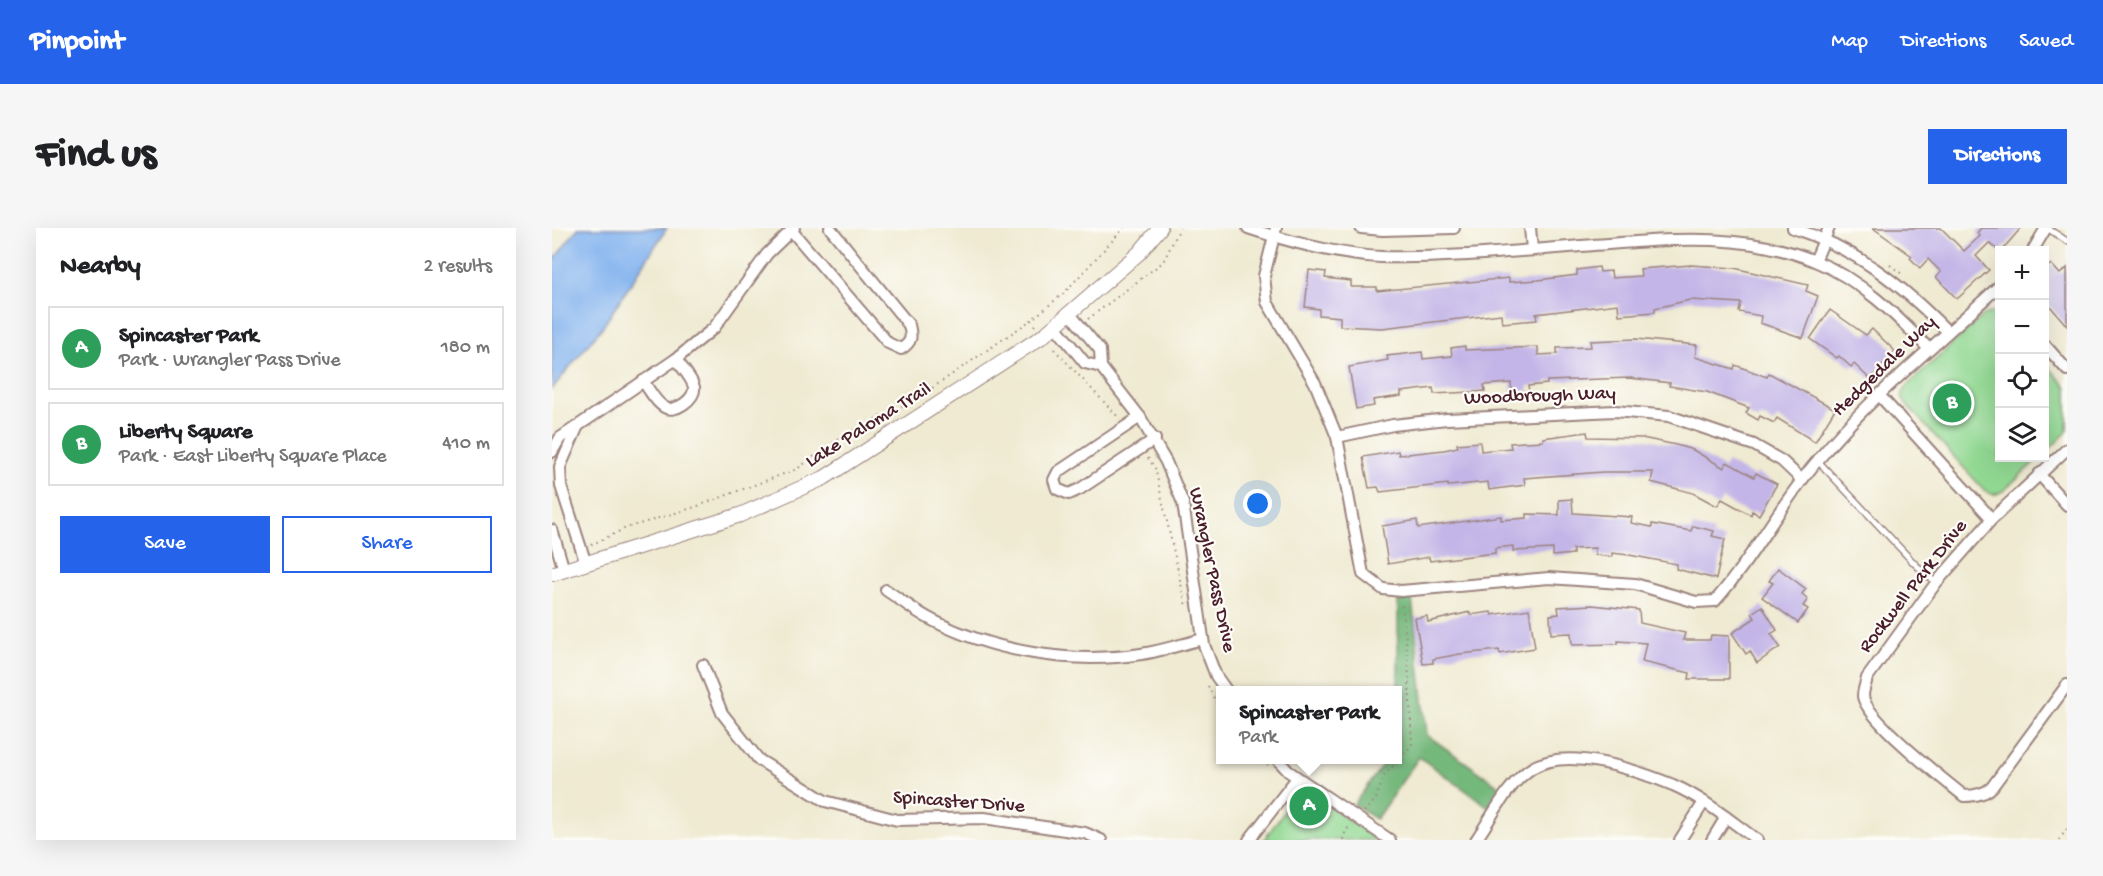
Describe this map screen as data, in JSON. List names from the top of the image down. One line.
{"streets":{"street":["Hedgedale Way","Woodbrough Way","Lake Paloma Trail","Wrangler Pass Drive","Rockwell Park Drive","Spincaster Drive"]},"crossings":[["Hedgedale Way","Woodbrough Way"],["Lake Paloma Trail","Wrangler Pass Drive"]],"page":{"header":"Pinpoint","nav":["Map","Directions","Saved"],"buttons":["Directions",["Save","Share"]],"title":"Find us","heading":["Nearby","2 results"],"map_buttons":["+","−"],"list":[{"mark":"A","name":"Spincaster Park","note":"Park · Wrangler Pass Drive","value":"180 m"},{"mark":"B","name":"Liberty Square","note":"Park · East Liberty Square Place","value":"410 m"}],"pins":["B","A"],"popup":["Spincaster Park","Park"]}}
